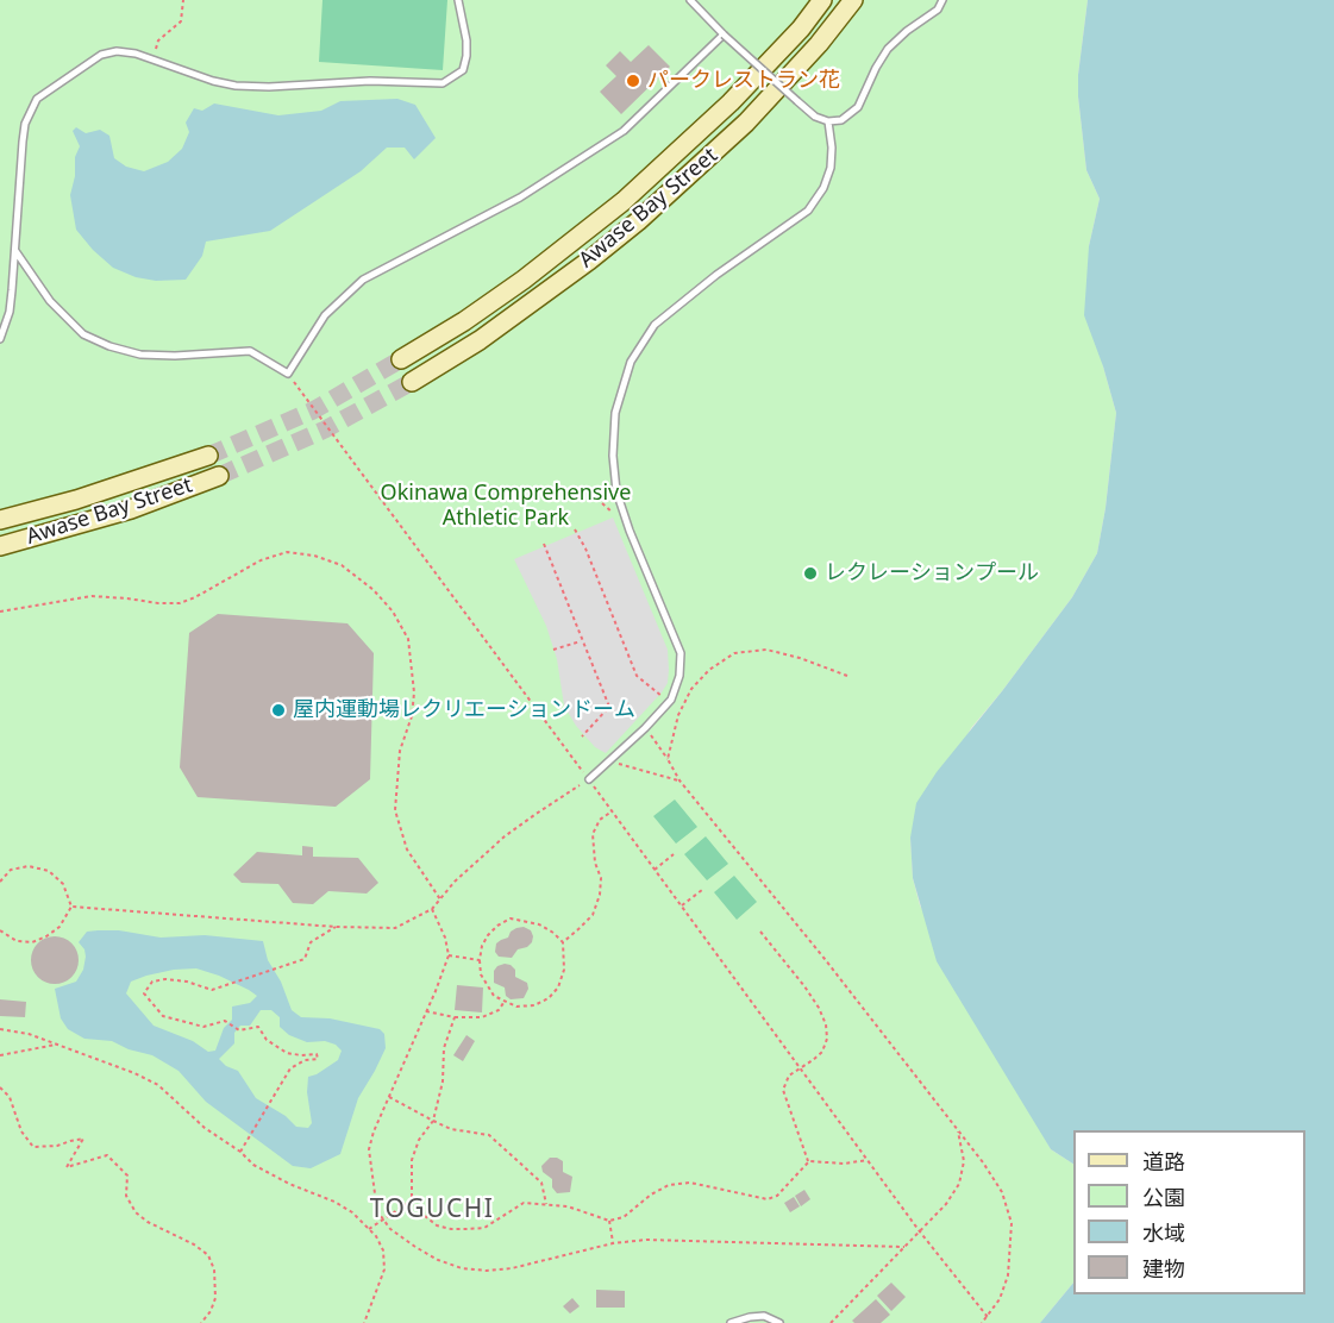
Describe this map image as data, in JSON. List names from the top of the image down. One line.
{"streets":{"main road":["Awase Bay Street"]},"districts":["TOGUCHI"],"parks":["Okinawa Comprehensive Athletic Park"],"places":["パークレストラン花","レクレーションプール","屋内運動場レクリエーションドーム"],"legend":["道路","公園","水域","建物"]}
